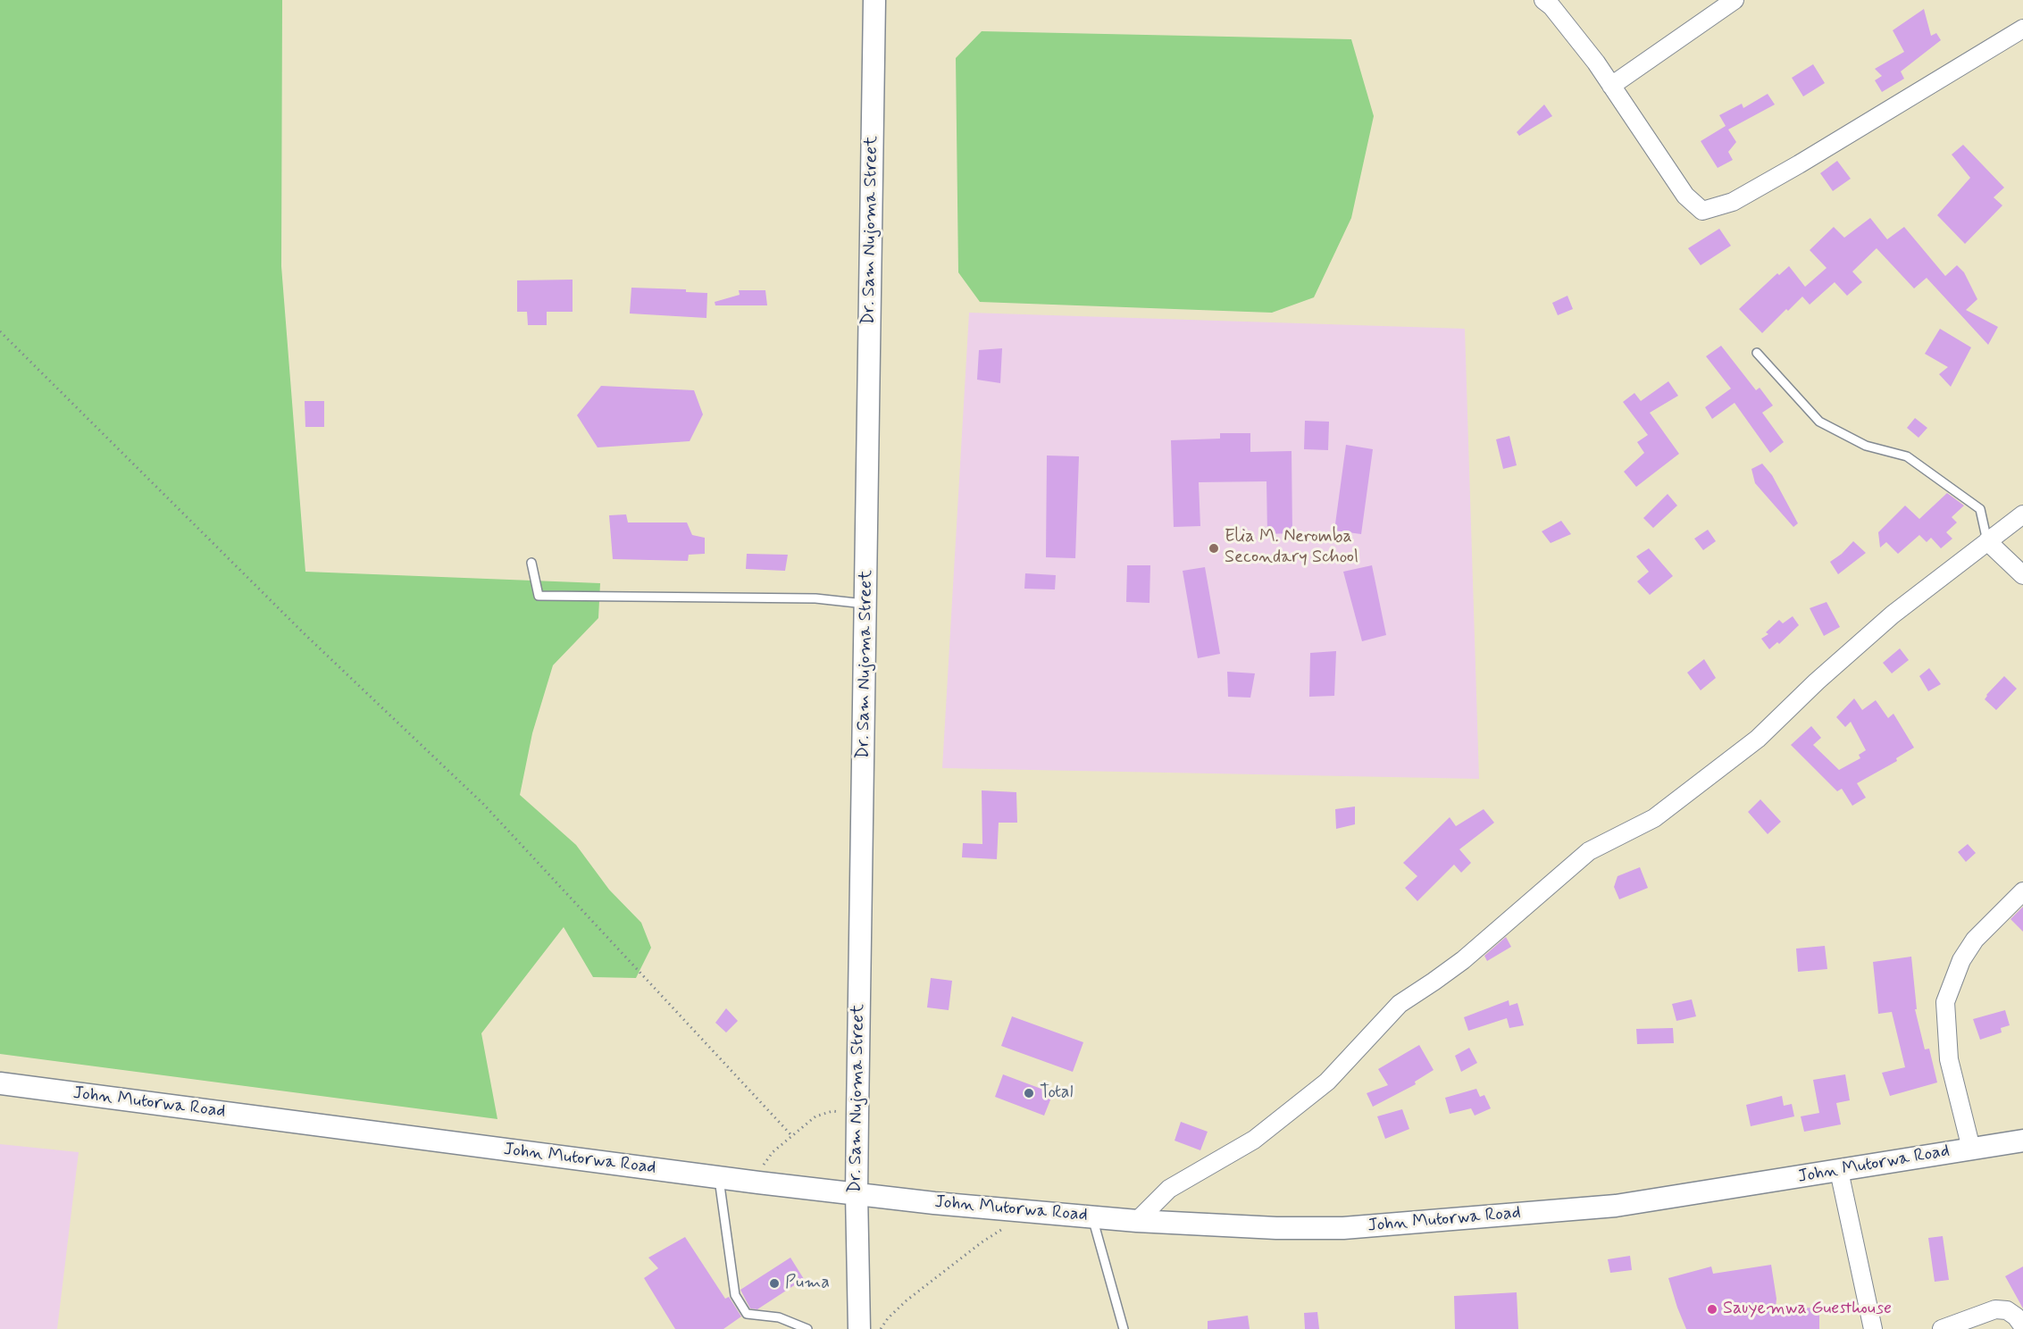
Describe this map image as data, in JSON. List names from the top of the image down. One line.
{"streets":{"street":["Dr. Sam Nujoma Street","John Mutorwa Road"]},"crossings":[["Dr. Sam Nujoma Street","John Mutorwa Road"]],"places":["Elia M. Neromba Secondary School","Total","Puma","Sauyemwa Guesthouse"]}
